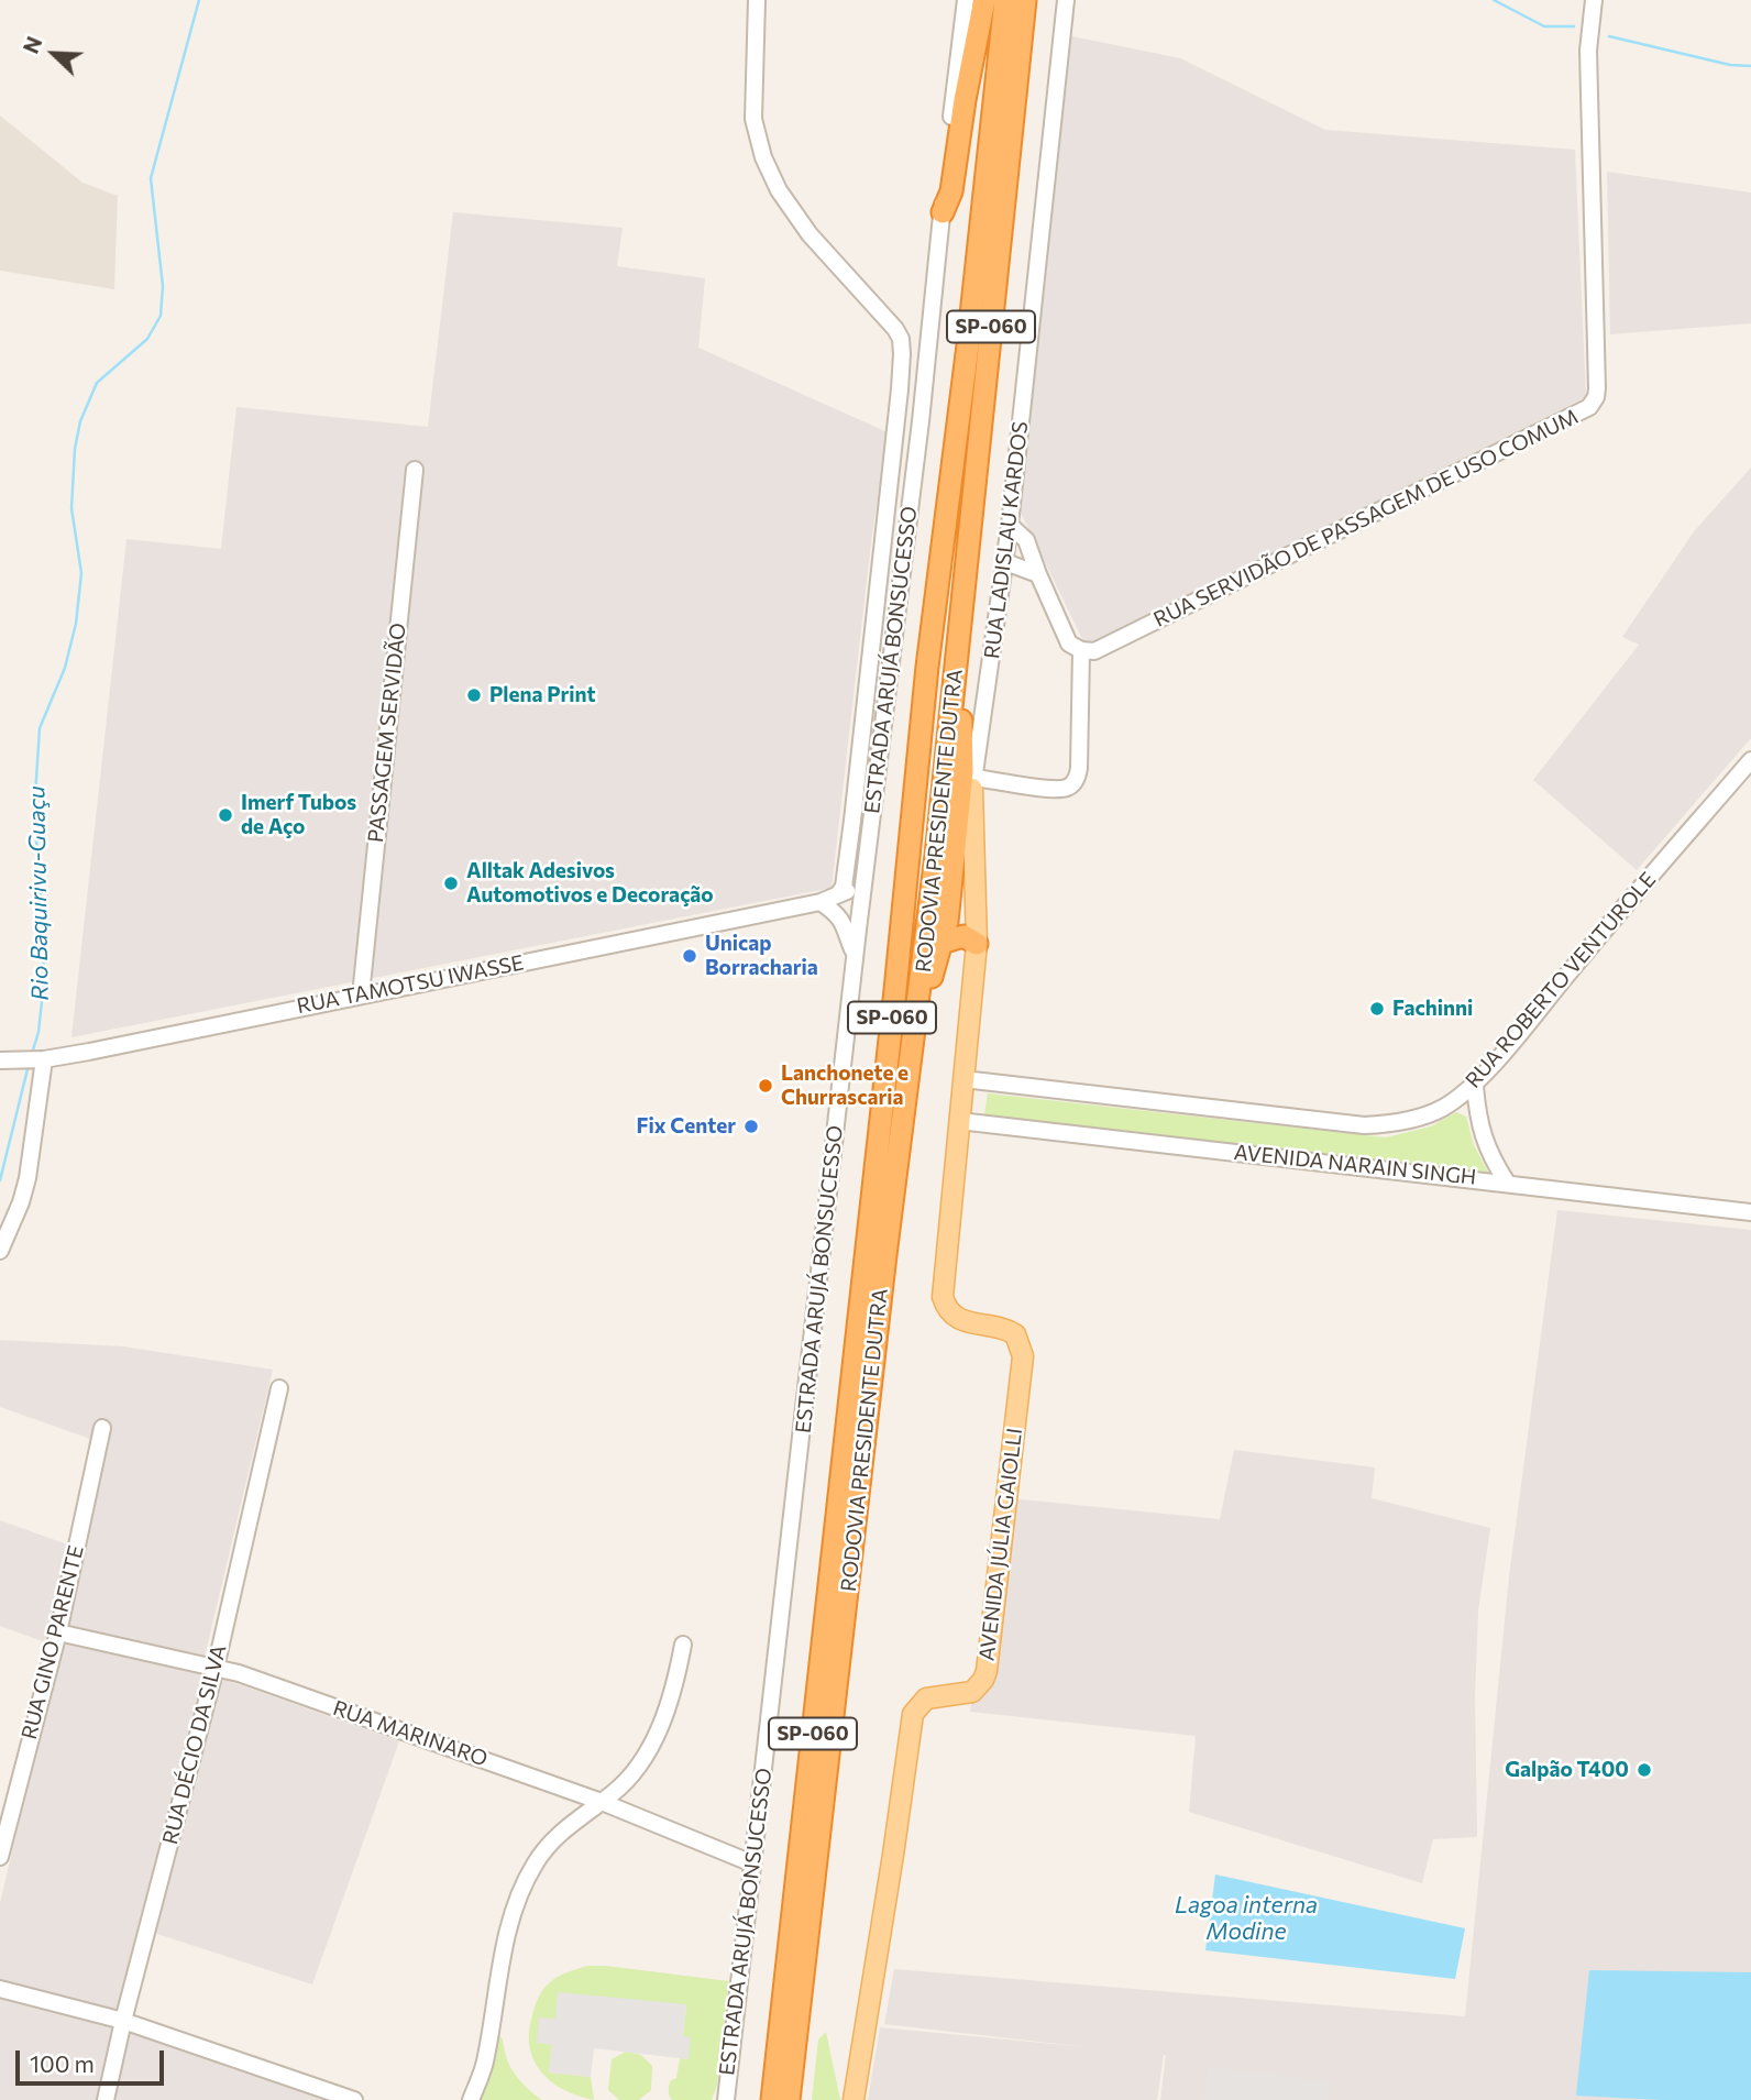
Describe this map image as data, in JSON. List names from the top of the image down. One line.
{"streets":{"highway":["SP-060","RODOVIA PRESIDENTE DUTRA"],"main road":["AVENIDA JÚLIA GAIOLLI"],"street":["RUA SERVIDÃO DE PASSAGEM DE USO COMUM","RUA LADISLAU KARDOS","ESTRADA ARUJÁ BONSUCESSO","PASSAGEM SERVIDÃO","RUA ROBERTO VENTUROLE","RUA TAMOTSU IWASSE","AVENIDA NARAIN SINGH","RUA GINO PARENTE","RUA MARINARO","RUA DÉCIO DA SILVA"]},"crossings":[["ESTRADA ARUJÁ BONSUCESSO","RUA TAMOTSU IWASSE"],["ESTRADA ARUJÁ BONSUCESSO","RUA MARINARO"],["PASSAGEM SERVIDÃO","RUA TAMOTSU IWASSE"],["RUA ROBERTO VENTUROLE","AVENIDA JÚLIA GAIOLLI"],["AVENIDA NARAIN SINGH","AVENIDA JÚLIA GAIOLLI"],["RUA GINO PARENTE","RUA MARINARO"],["RUA MARINARO","RUA DÉCIO DA SILVA"]],"water":["Rio Baquirivu-Guaçu","Lagoa interna Modine"],"places":["Plena Print","Imerf Tubos de Aço","Alltak Adesivos Automotivos e Decoração","Unicap Borracharia","Fachinni","Lanchonete e Churrascaria","Fix Center","Galpão T400"],"scale_bar":"100 m","north":"top left"}
